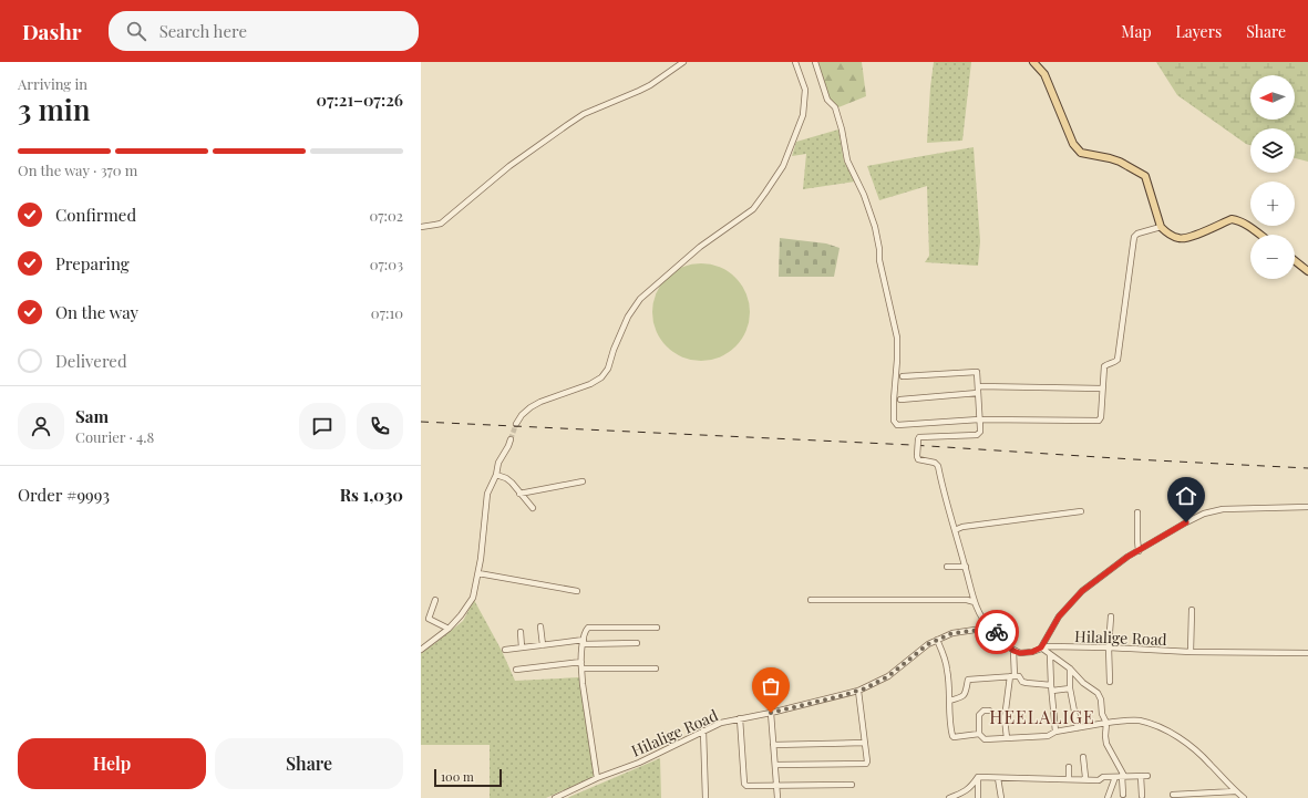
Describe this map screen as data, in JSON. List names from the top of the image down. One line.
{"streets":{"street":["Hilalige Road"]},"districts":["HEELALIGE"],"scale_bar":"100 m","north":"left","page":{"header":"Dashr","search":"Search here","nav":["Map","Layers","Share"],"heading":["3 min","Arriving in","07:21–07:26"],"panel":["Sam","Courier · 4.8","Order #9993","Rs 1,030"],"map_buttons":["+","−"],"bar":"On the way · 370 m","list":[["Confirmed","07:02"],["Preparing","07:03"],["On the way","07:10"],"Delivered"],"buttons":["Help","Share"],"scale":"100 m"}}
